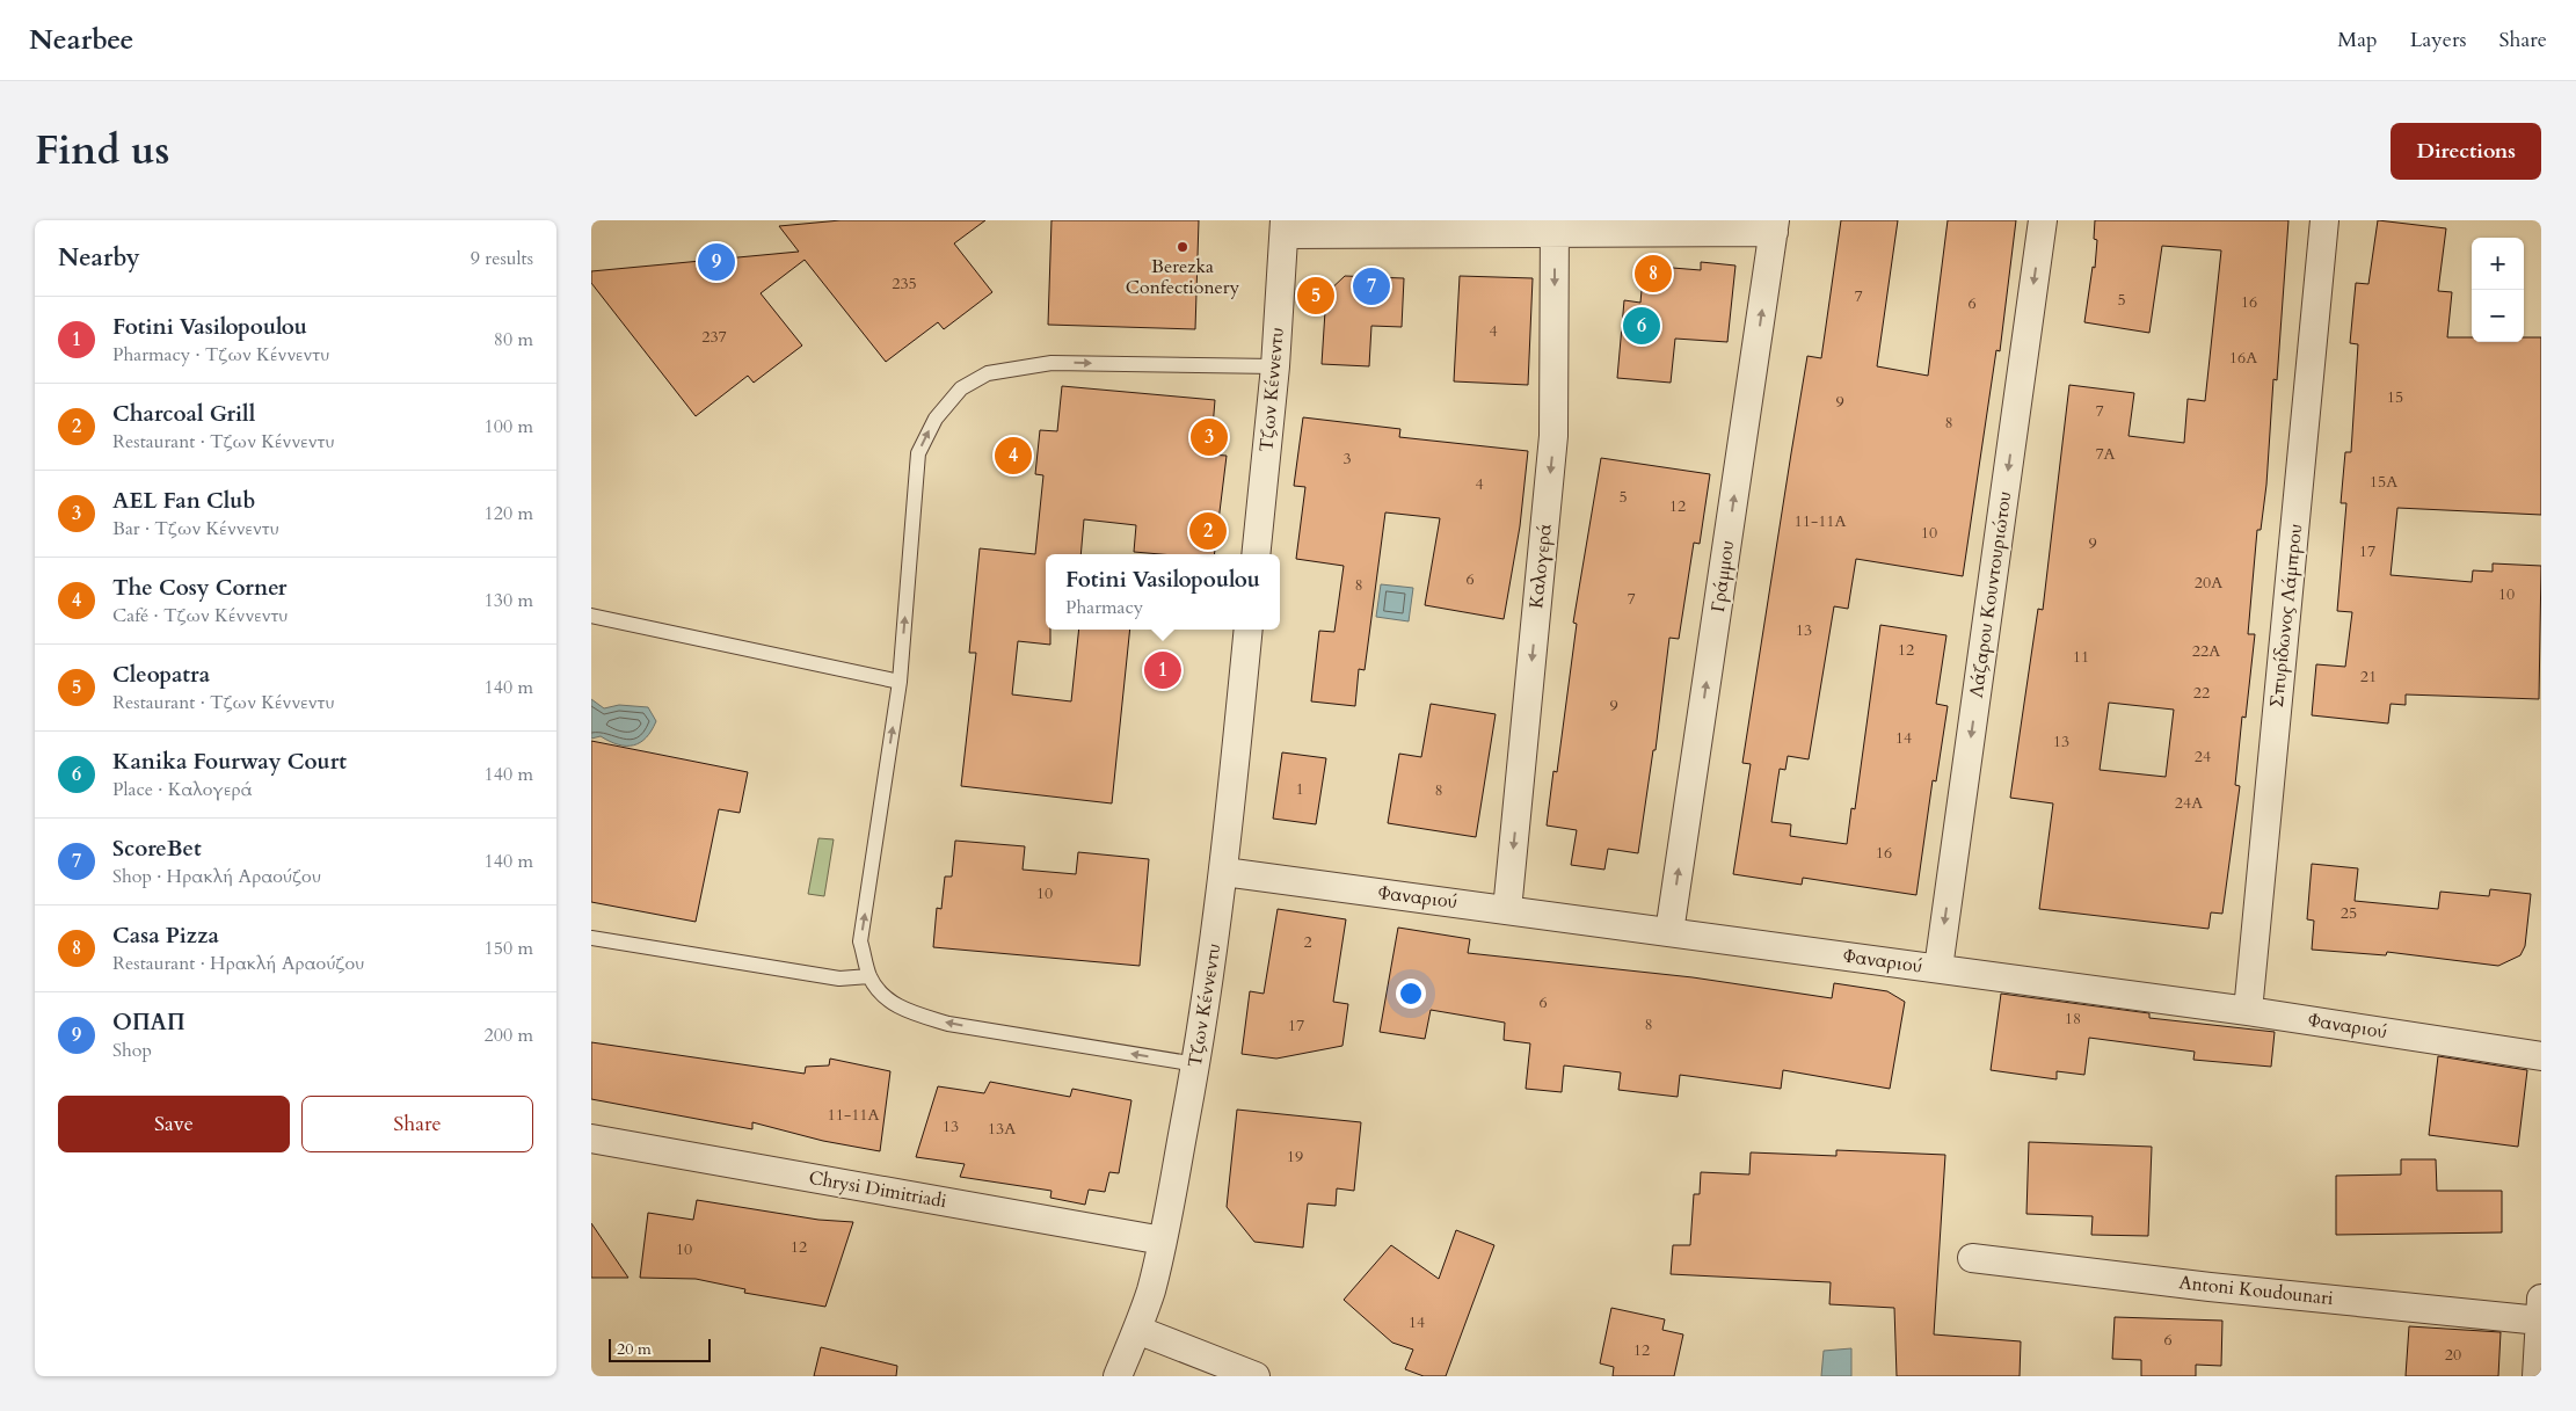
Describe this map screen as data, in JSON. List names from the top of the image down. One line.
{"streets":{"street":["Τζων Κέννεντυ","Καλογερά","Γράμμου","Λάζαρου Κουντουριώτου","Σπυρίδωνος Λάμπρου","Φαναριού","Chrysi Dimitriadi","Antoni Koudounari"]},"crossings":[["Τζων Κέννεντυ","Φαναριού"],["Τζων Κέννεντυ","Chrysi Dimitriadi"],["Καλογερά","Φαναριού"],["Γράμμου","Φαναριού"],["Λάζαρου Κουντουριώτου","Φαναριού"],["Σπυρίδωνος Λάμπρου","Φαναριού"]],"one_way":["Καλογερά","Γράμμου","Λάζαρου Κουντουριώτου"],"places":["Berezka Confectionery"],"house_numbers":["235","7","5","16","6","4","237","16A","15","9","7","8","7A","3","15A","4","5","12","11-11A","10","9","17","6","20A","8","10","7","13","12","22A","11","21","22","9","14","13","24","1","8","24A","16","10","25","2","6","18","8","17","11-11A","13","13A","19","12","10","14","6","12","20"],"scale_bar":"20 m","page":{"header":"Nearbee","nav":["Map","Layers","Share"],"title":"Find us","buttons":["Directions",["Save","Share"]],"heading":["Nearby","9 results"],"map_buttons":["+","−"],"pins":["9","8","7","5","6","3","4","2","1"],"list":[{"mark":"1","name":"Fotini Vasilopoulou","note":"Pharmacy · Τζων Κέννεντυ","value":"80 m"},{"mark":"2","name":"Charcoal Grill","note":"Restaurant · Τζων Κέννεντυ","value":"100 m"},{"mark":"3","name":"AEL Fan Club","note":"Bar · Τζων Κέννεντυ","value":"120 m"},{"mark":"4","name":"The Cosy Corner","note":"Café · Τζων Κέννεντυ","value":"130 m"},{"mark":"5","name":"Cleopatra","note":"Restaurant · Τζων Κέννεντυ","value":"140 m"},{"mark":"6","name":"Kanika Fourway Court","note":"Place · Καλογερά","value":"140 m"},{"mark":"7","name":"ScoreBet","note":"Shop · Ηρακλή Αραούζου","value":"140 m"},{"mark":"8","name":"Casa Pizza","note":"Restaurant · Ηρακλή Αραούζου","value":"150 m"},{"mark":"9","name":"ΟΠΑΠ","note":"Shop","value":"200 m"}],"popup":["Fotini Vasilopoulou","Pharmacy"],"scale":"20 m"}}
